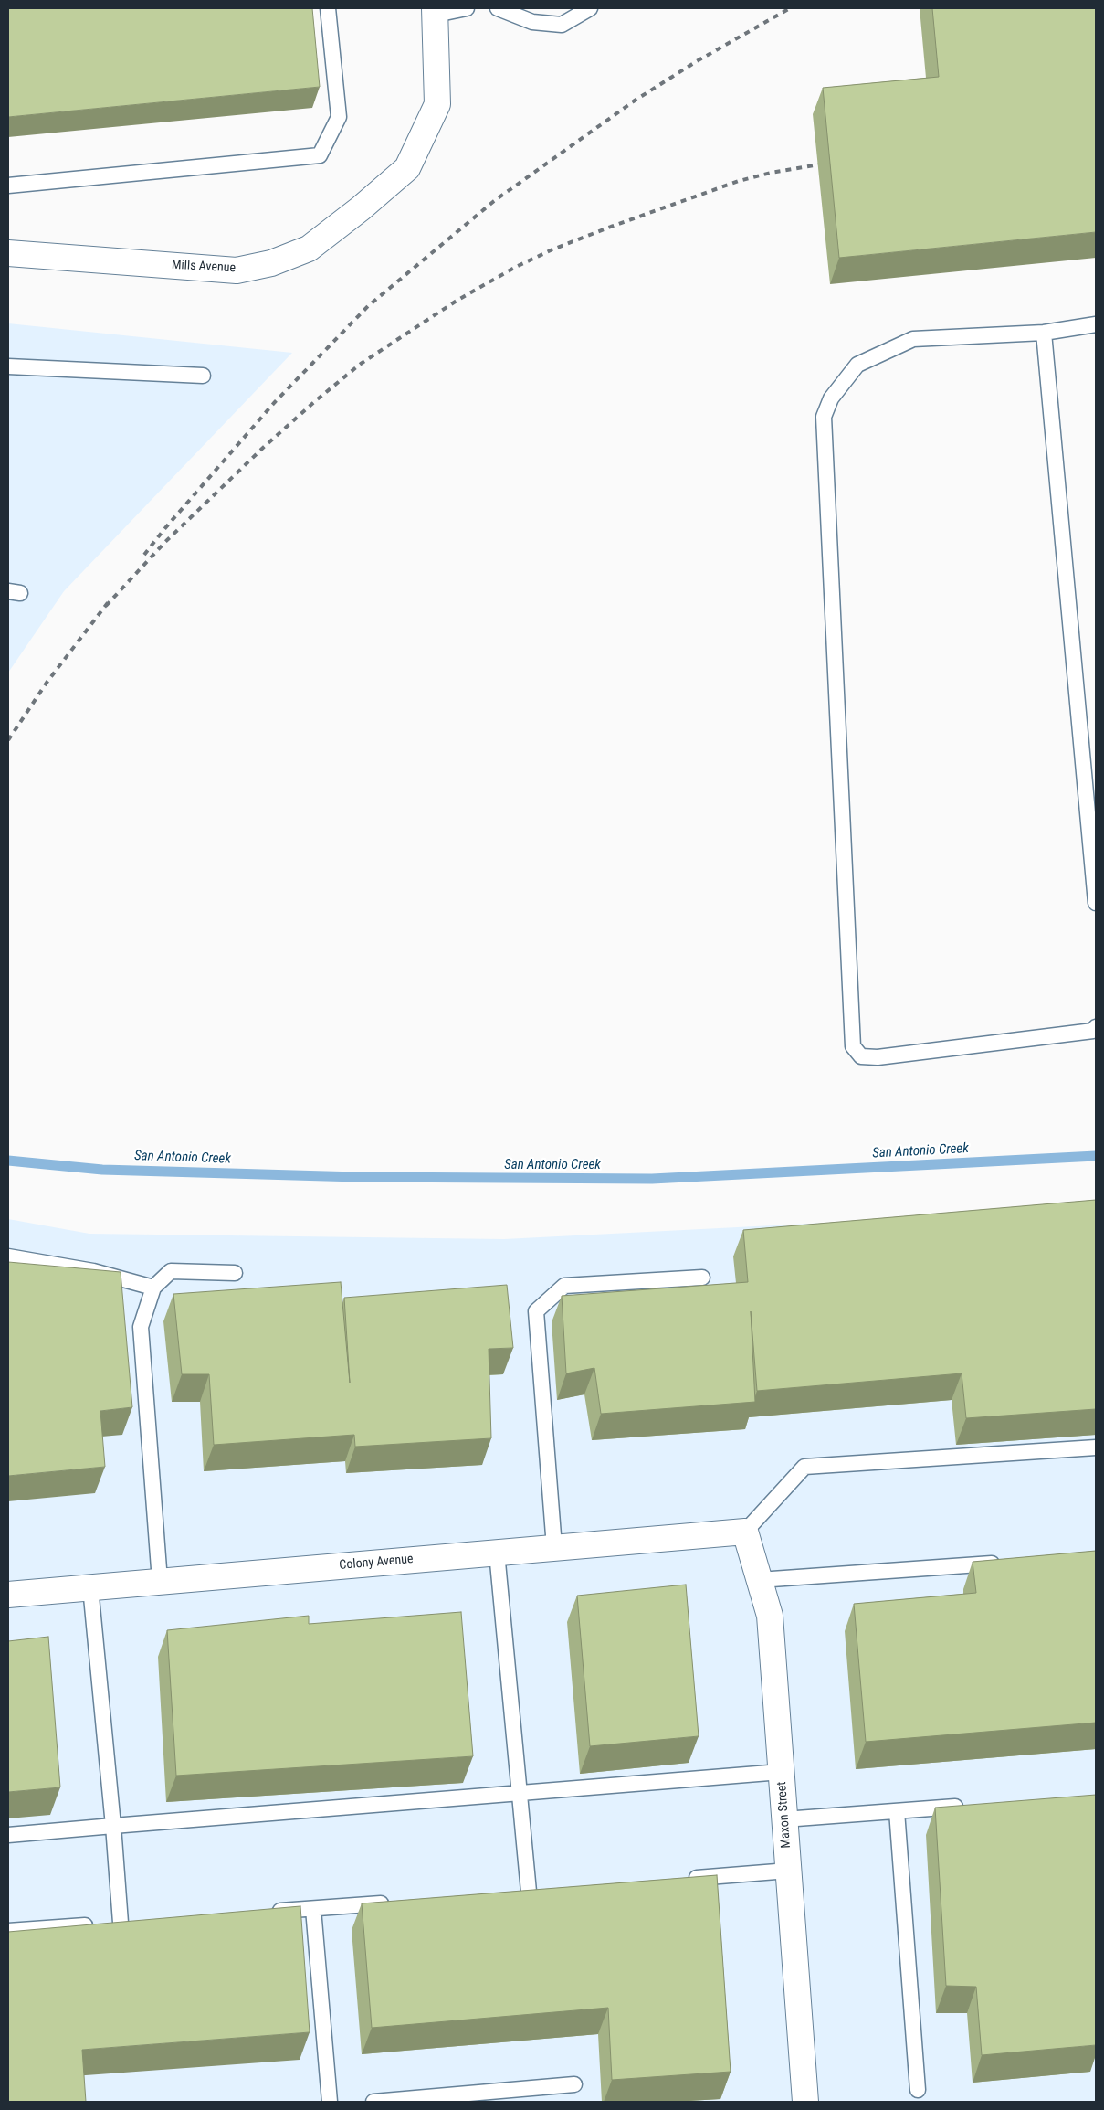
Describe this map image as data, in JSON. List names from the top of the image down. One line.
{"streets":{"street":["Mills Avenue","Colony Avenue","Maxon Street"]},"crossings":[["Colony Avenue","Maxon Street"]],"water":["San Antonio Creek"]}
